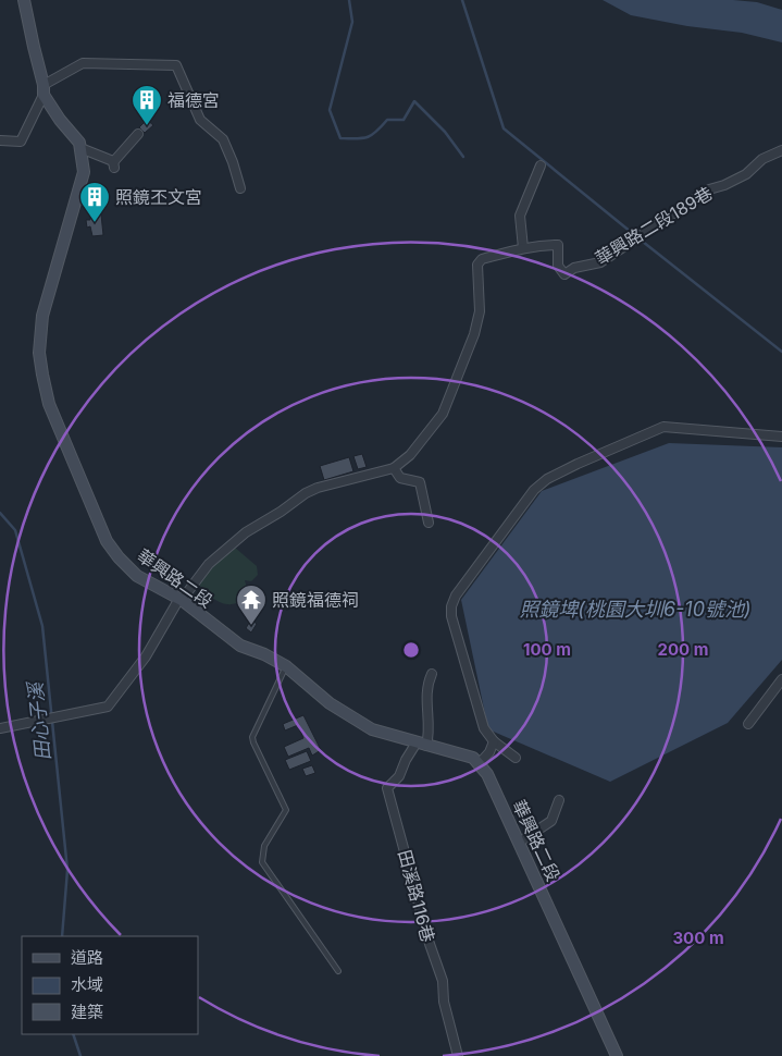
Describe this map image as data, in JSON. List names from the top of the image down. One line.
{"streets":{"street":["華興路二段189巷","華興路二段","田溪路116巷"]},"crossings":[["華興路二段189巷","華興路二段"],["華興路二段","田溪路116巷"]],"water":["照鏡埤(桃園大圳6-10號池)","田心子溪"],"places":{"building":["福德宮","照鏡丕文宮"],"temple":["照鏡福德祠"]},"legend":["道路","水域","建築"],"rings":["100 m","200 m","300 m"]}
